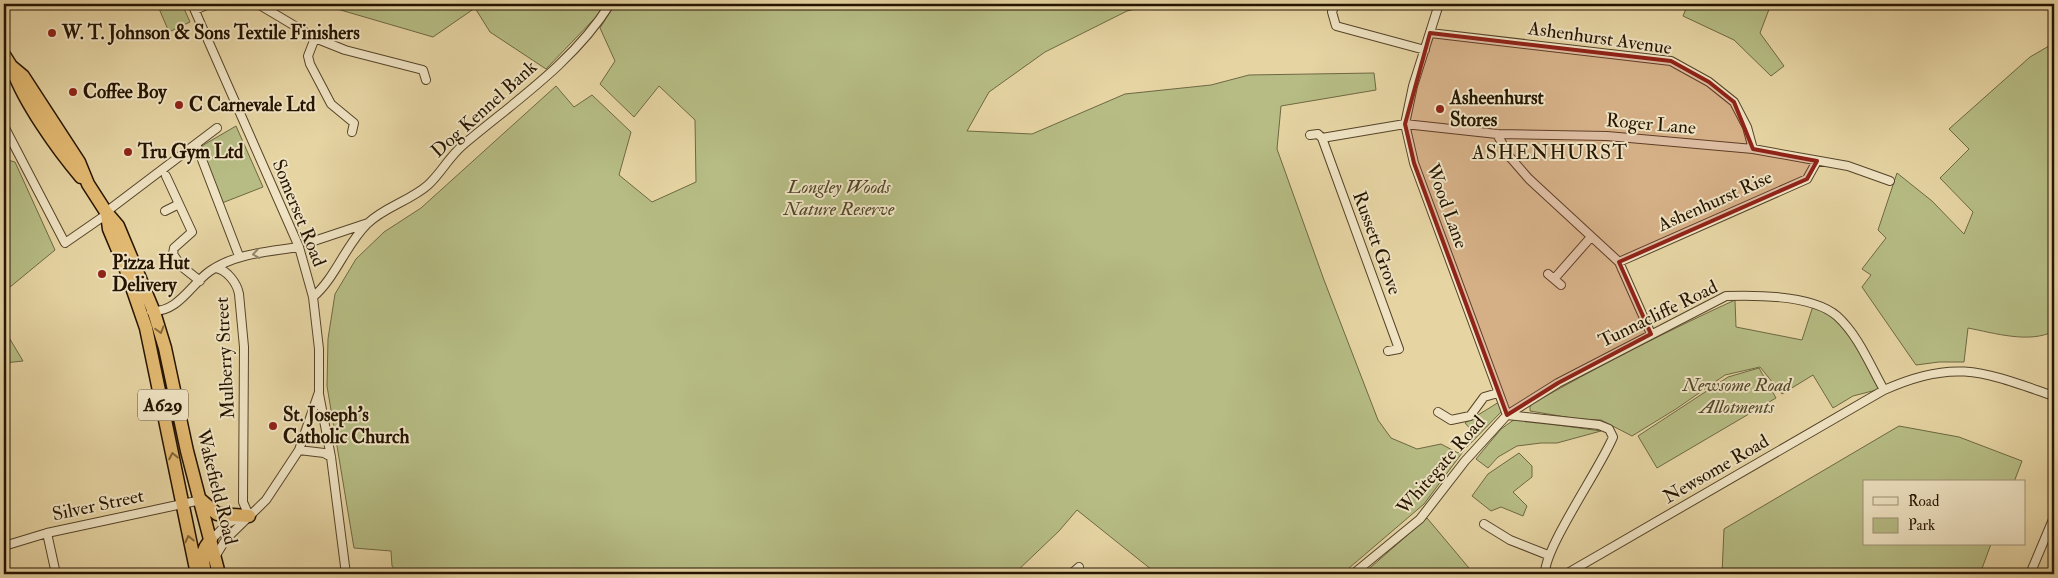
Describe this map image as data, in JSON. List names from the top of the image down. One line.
{"streets":{"highway":["A629","Wakefield Road"],"street":["Ashenhurst Avenue","Dog Kennel Bank","Roger Lane","Ashenhurst Rise","Wood Lane","Somerset Road","Russett Grove","Tunnacliffe Road","Mulberry Street","Whitegate Road","Newsome Road","Silver Street"]},"crossings":[["Ashenhurst Avenue","Roger Lane"],["Ashenhurst Avenue","Wood Lane"],["Dog Kennel Bank","Somerset Road"],["Roger Lane","Ashenhurst Rise"],["Roger Lane","Wood Lane"],["Roger Lane","Russett Grove"],["Wood Lane","Tunnacliffe Road"],["Wood Lane","Whitegate Road"],["Somerset Road","Mulberry Street"],["Somerset Road","Wakefield Road"],["Tunnacliffe Road","Whitegate Road"],["Tunnacliffe Road","Newsome Road"],["Wakefield Road","Silver Street"]],"districts":["ASHENHURST"],"parks":["Longley Woods Nature Reserve","Newsome Road Allotments"],"places":["W. T. Johnson & Sons Textile Finishers","Coffee Boy","C Carnevale Ltd","Asheenhurst Stores","Tru Gym Ltd","Pizza Hut Delivery","St. Joseph's Catholic Church"],"legend":["Road","Park"]}
